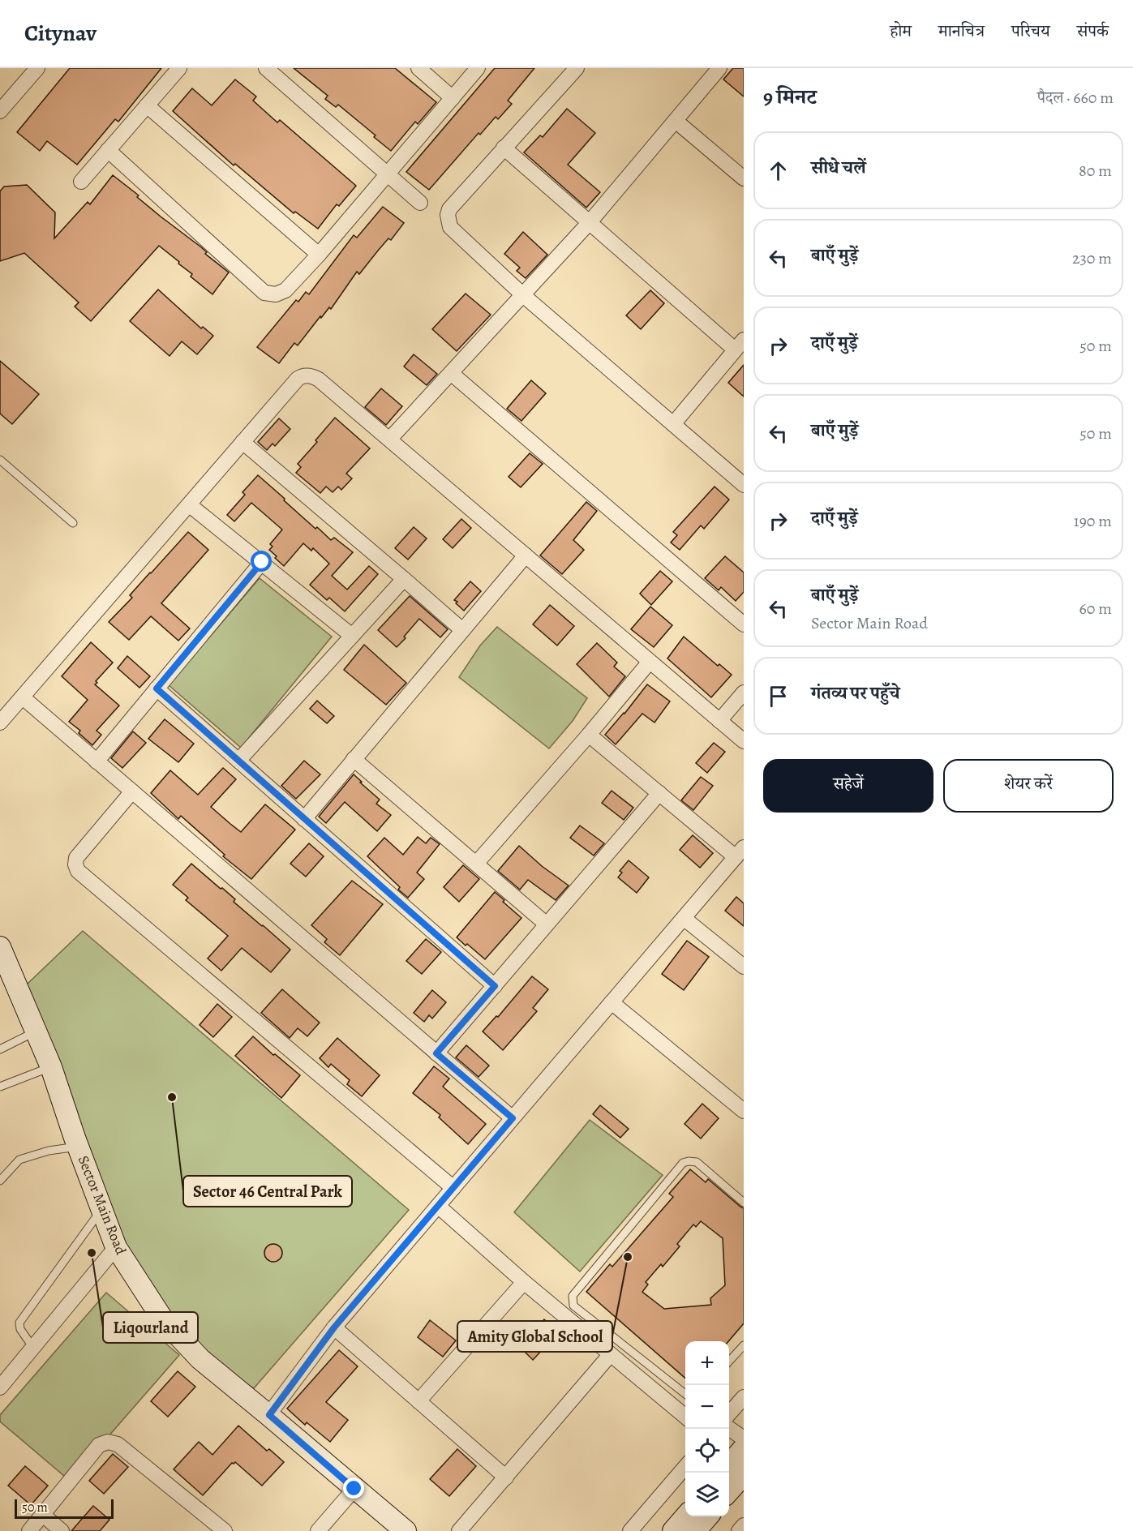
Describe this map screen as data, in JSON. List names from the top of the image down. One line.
{"streets":{"street":["Sector Main Road"]},"places":["Sector 46 Central Park","Liqourland","Amity Global School"],"scale_bar":"50 m","page":{"header":"Citynav","nav":["होम","मानचित्र","परिचय","संपर्क"],"heading":["9 मिनट","पैदल · 660 m"],"list":[["सीधे चलें","80 m"],["बाएँ मुड़ें","230 m"],["दाएँ मुड़ें","50 m"],["बाएँ मुड़ें","50 m"],["दाएँ मुड़ें","190 m"],["बाएँ मुड़ें","Sector Main Road","60 m"],"गंतव्य पर पहुँचे"],"buttons":["सहेजें","शेयर करें"],"map_buttons":["+","−"],"scale":"50 m"}}
